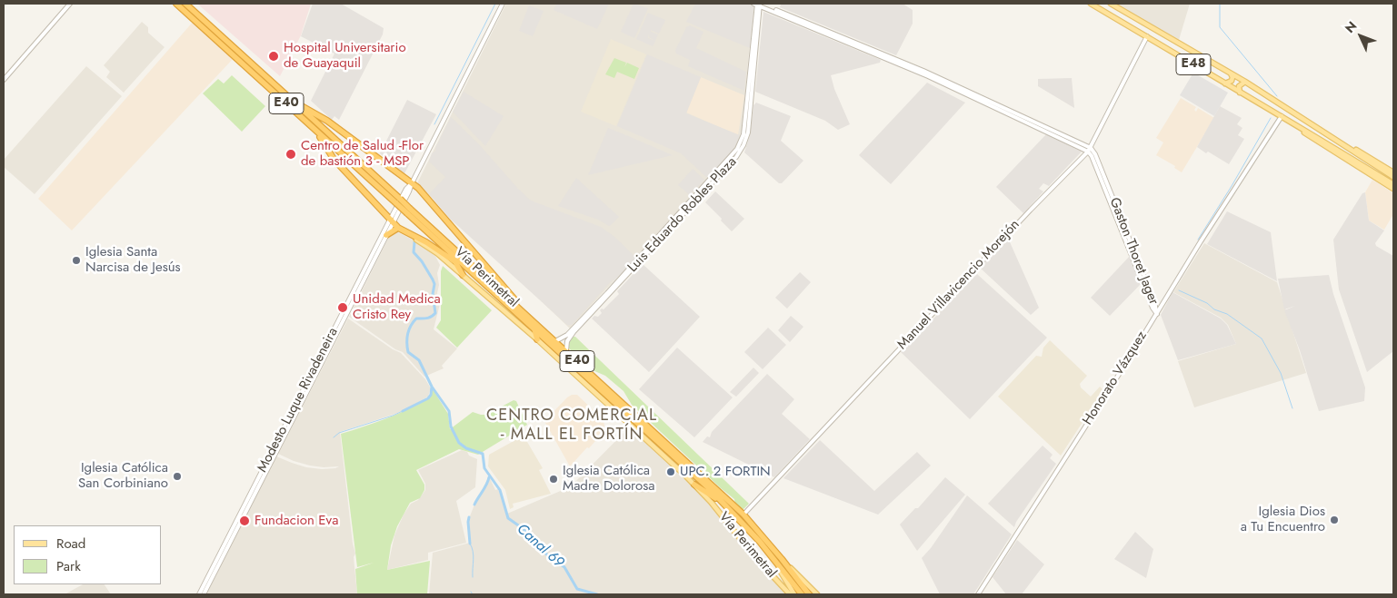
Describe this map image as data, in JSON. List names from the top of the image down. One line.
{"streets":{"highway":["E40","Vía Perimetral"],"main road":["E48"],"street":["Luis Eduardo Robles Plaza","Gaston Thoret Jager","Manuel Villavicencio Morejón","Honorato Vázquez","Modesto Luque Rivadeneira"]},"crossings":[["E48","Manuel Villavicencio Morejón"],["E48","Honorato Vázquez"],["Luis Eduardo Robles Plaza","Vía Perimetral"],["Gaston Thoret Jager","Manuel Villavicencio Morejón"],["Gaston Thoret Jager","Honorato Vázquez"],["Vía Perimetral","Manuel Villavicencio Morejón"]],"districts":["CENTRO COMERCIAL - MALL EL FORTÍN"],"water":["Canal 69"],"places":["Hospital Universitario de Guayaquil","Centro de Salud -Flor de bastión 3 - MSP","Iglesia Santa Narcisa de Jesús","Unidad Medica Cristo Rey","UPC. 2 FORTIN","Iglesia Católica San Corbiniano","Iglesia Católica Madre Dolorosa","Iglesia Dios a Tu Encuentro","Fundacion Eva"],"legend":["Road","Park"],"north":"top left"}
